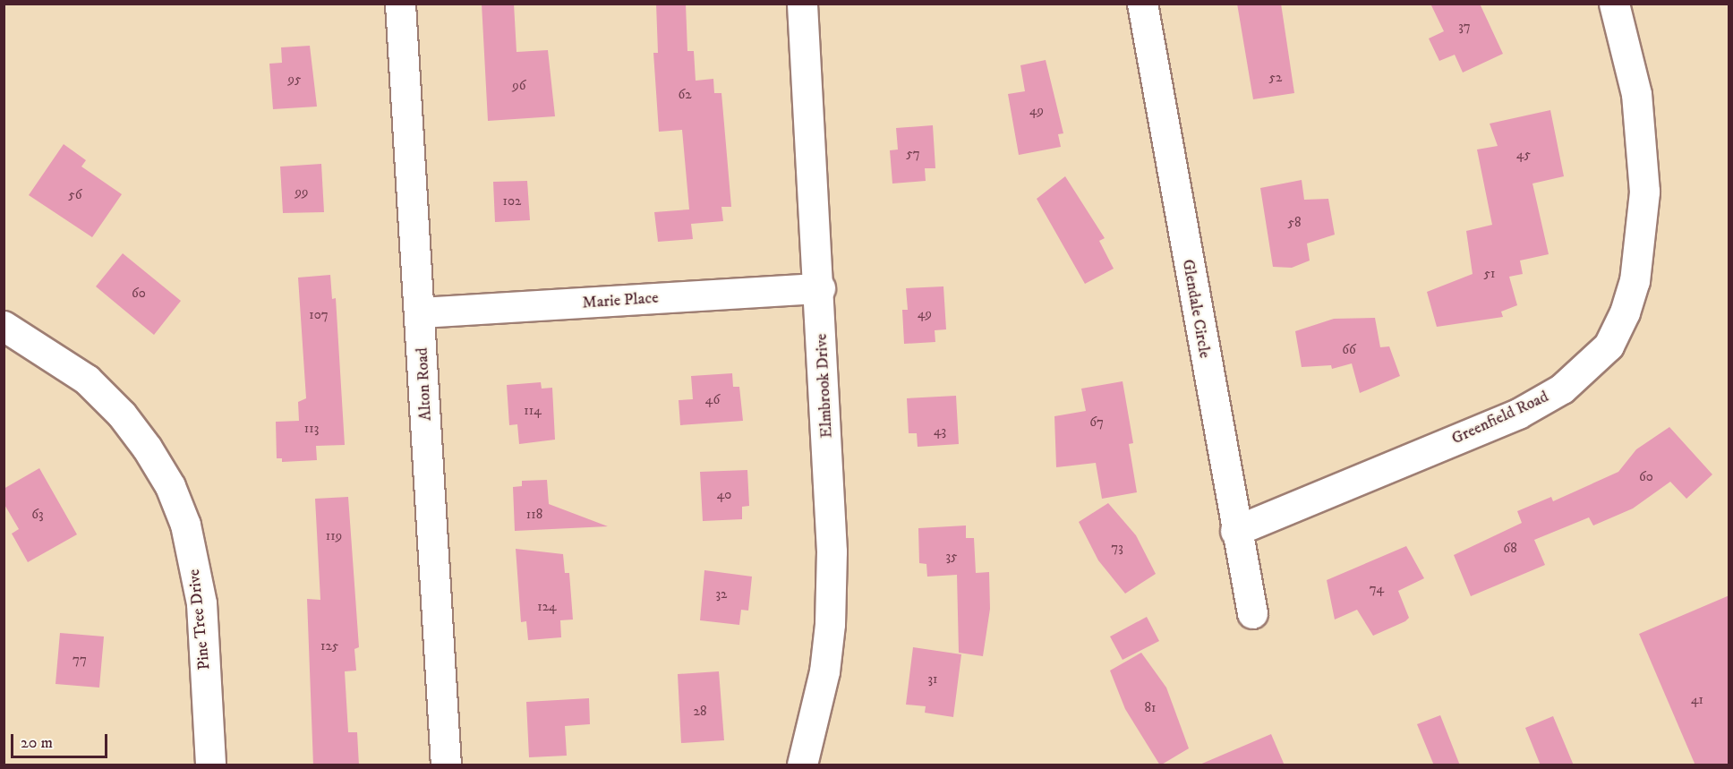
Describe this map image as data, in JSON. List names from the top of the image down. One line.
{"streets":{"street":["Marie Place","Glendale Circle","Alton Road","Elmbrook Drive","Greenfield Road","Pine Tree Drive"]},"crossings":[["Marie Place","Alton Road"],["Marie Place","Elmbrook Drive"],["Glendale Circle","Greenfield Road"]],"house_numbers":["37","52","95","96","62","49","57","45","99","56","102","58","51","60","49","107","66","46","114","67","113","43","60","40","63","118","119","73","68","35","74","32","124","125","77","31","41","81","28"],"scale_bar":"20 m"}
